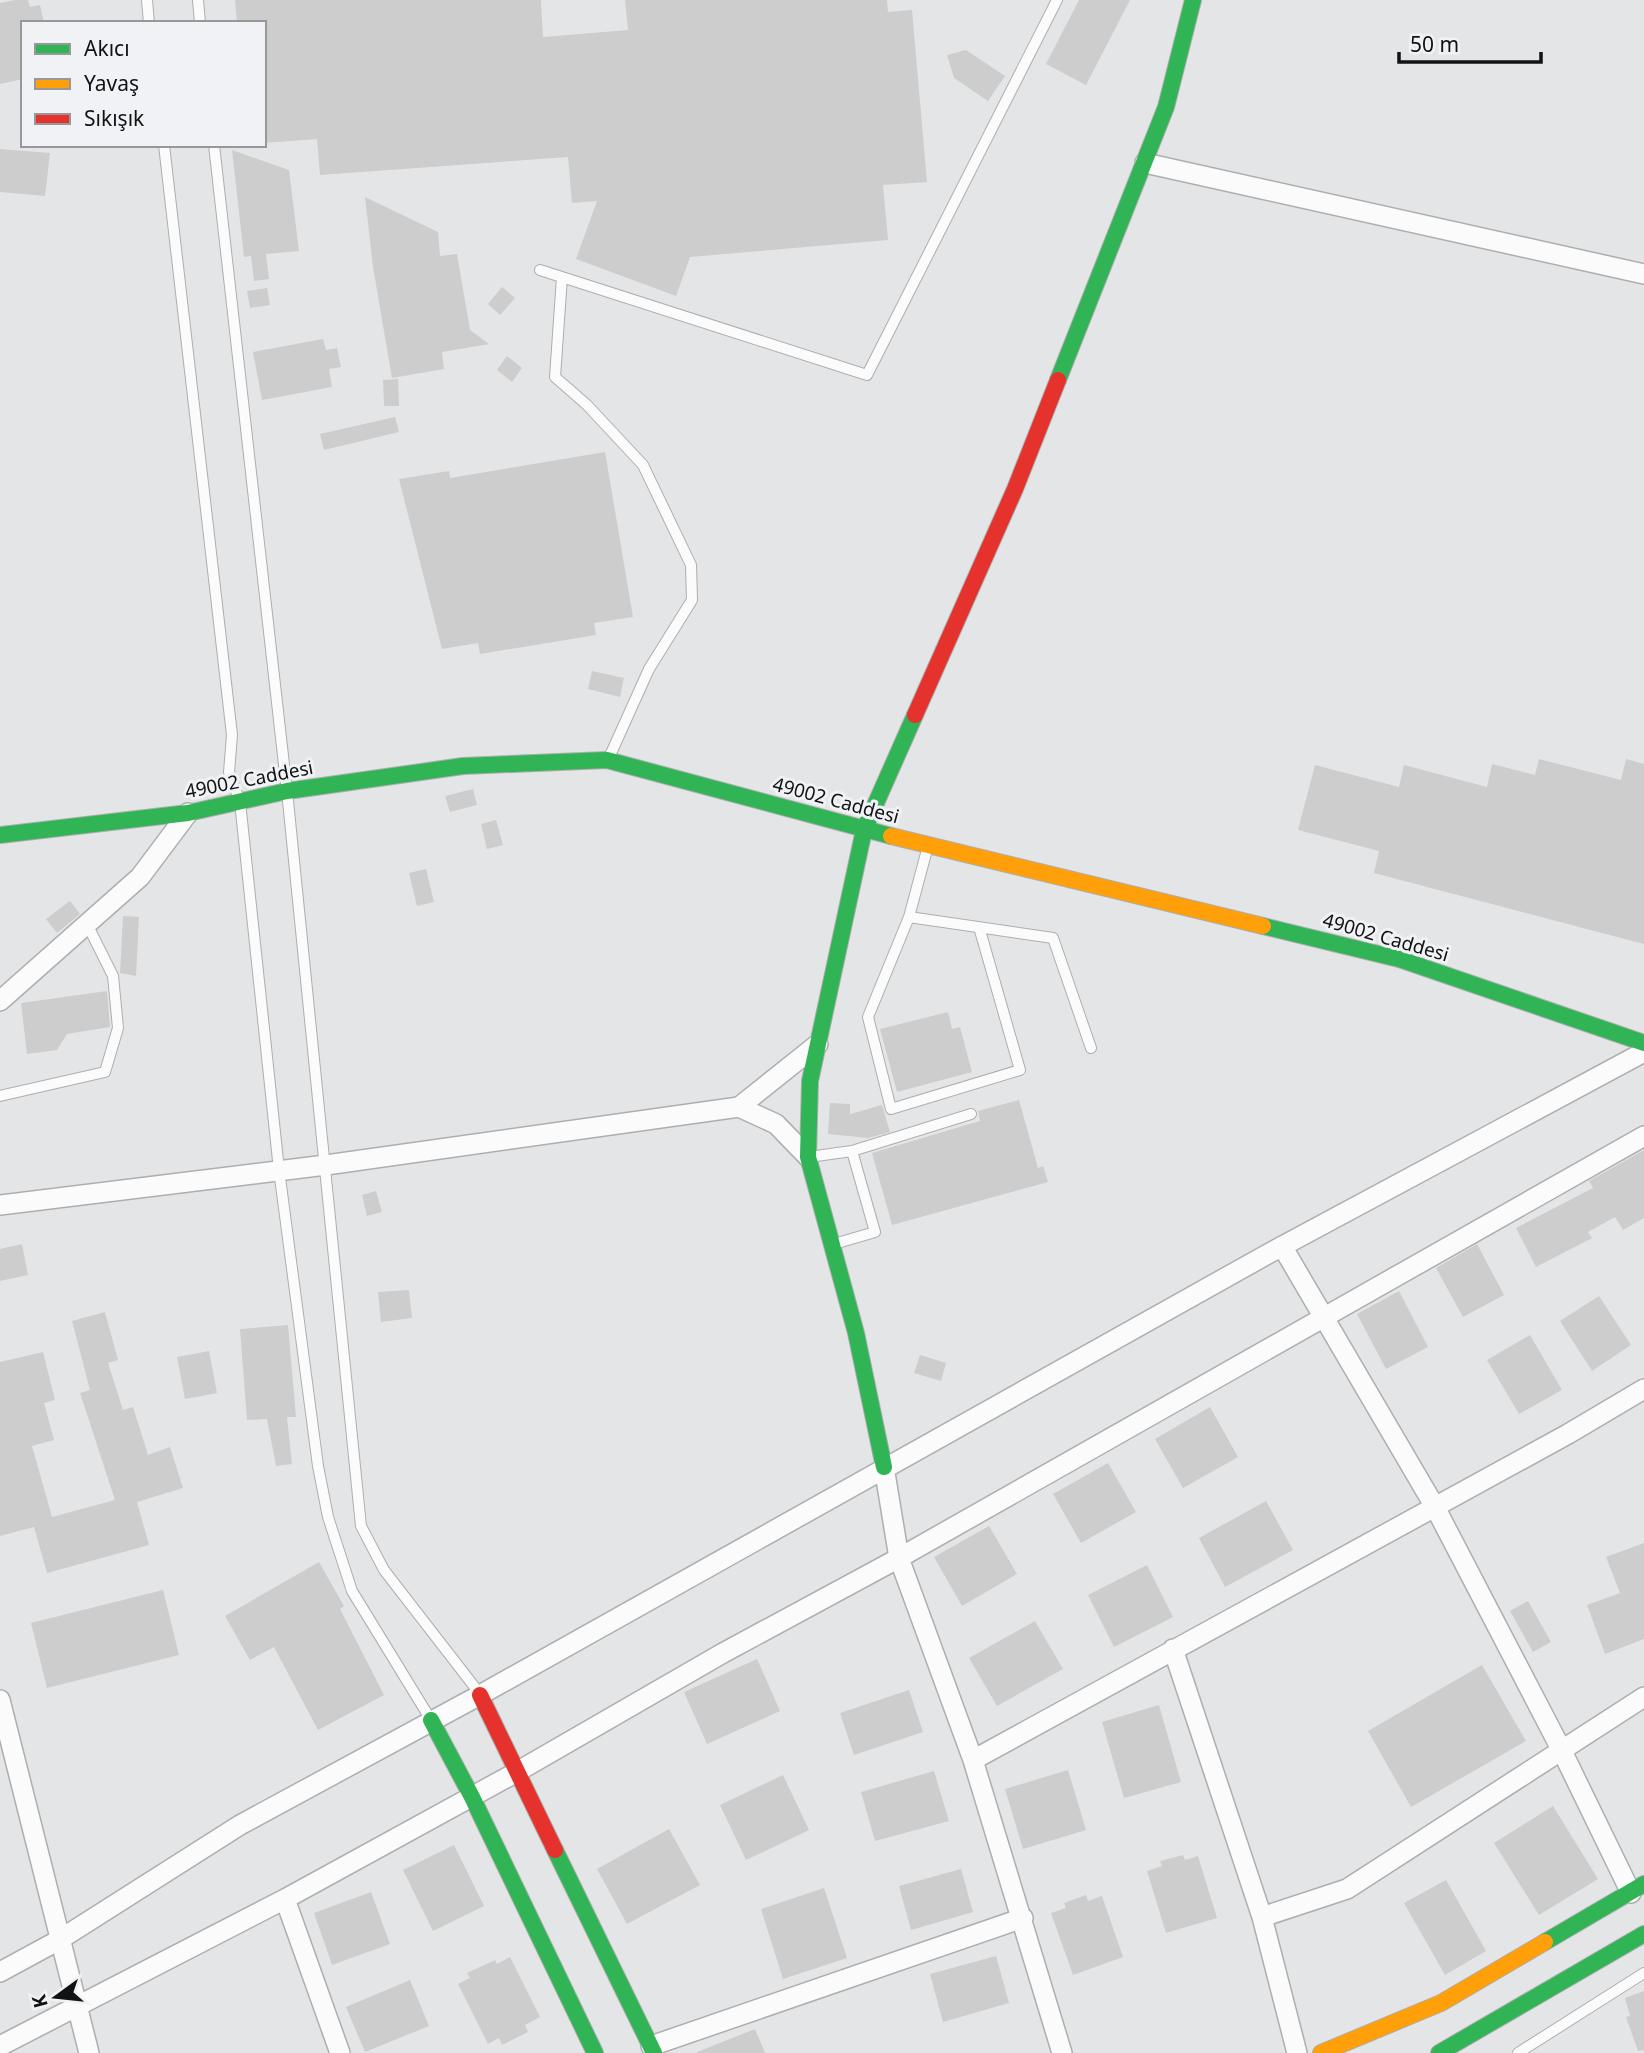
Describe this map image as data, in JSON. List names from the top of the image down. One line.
{"streets":{"street":["49002 Caddesi"]},"legend":["Akıcı","Yavaş","Sıkışık"],"scale_bar":"50 m","north":"left"}
